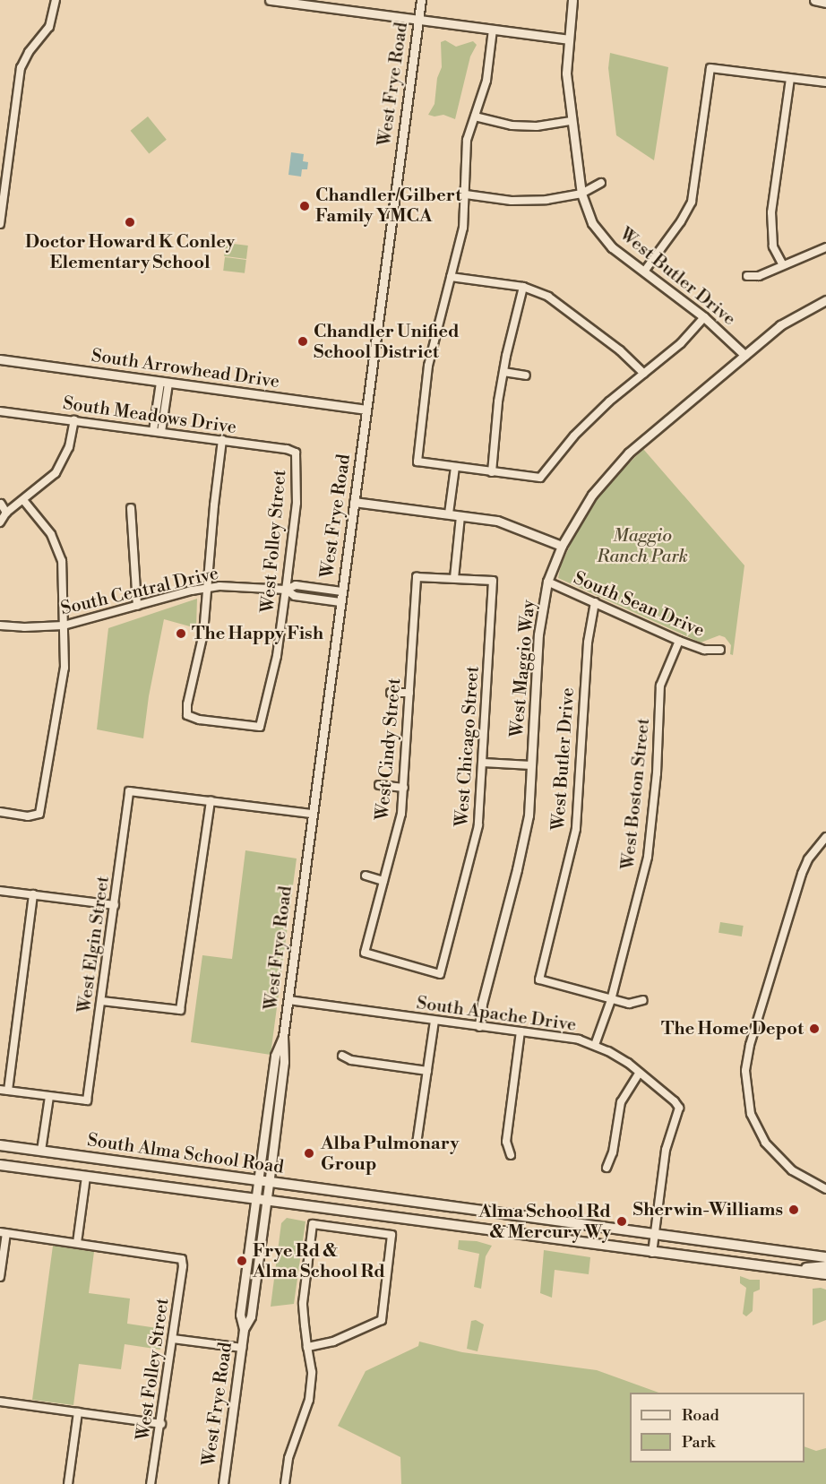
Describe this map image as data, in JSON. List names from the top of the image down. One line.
{"streets":{"main road":["South Alma School Road"],"street":["West Frye Road","West Butler Drive","South Arrowhead Drive","South Meadows Drive","West Folley Street","South Central Drive","South Sean Drive","West Maggio Way","West Chicago Street","West Cindy Street","West Boston Street","West Elgin Street","South Apache Drive"]},"crossings":[["West Frye Road","South Arrowhead Drive"],["West Frye Road","South Central Drive"],["West Frye Road","South Apache Drive"],["West Frye Road","South Alma School Road"],["West Butler Drive","South Sean Drive"],["West Butler Drive","West Maggio Way"],["West Butler Drive","West Boston Street"],["South Meadows Drive","West Folley Street"],["West Folley Street","South Central Drive"],["South Sean Drive","West Maggio Way"],["South Sean Drive","West Boston Street"],["West Maggio Way","South Apache Drive"],["West Chicago Street","West Cindy Street"],["West Boston Street","South Apache Drive"],["South Apache Drive","South Alma School Road"]],"parks":["Maggio Ranch Park"],"places":["Chandler/Gilbert Family YMCA","Doctor Howard K Conley Elementary School","Chandler Unified School District","The Happy Fish","The Home Depot","Alba Pulmonary Group","Sherwin-Williams","Alma School Rd & Mercury Wy","Frye Rd & Alma School Rd"],"legend":["Road","Park"]}
